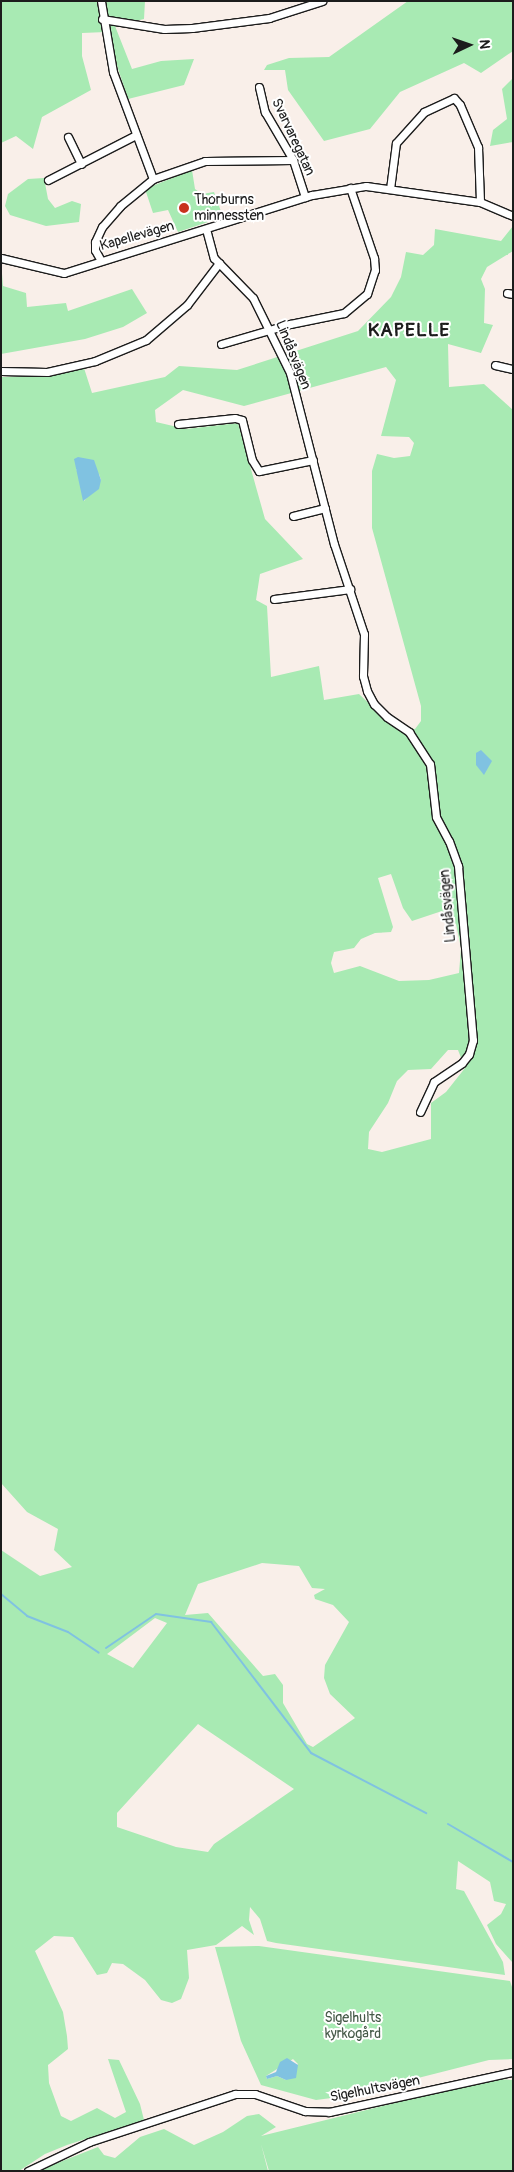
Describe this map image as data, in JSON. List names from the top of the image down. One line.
{"streets":{"street":["Svarvaregatan","Kapellevägen","Lindåsvägen","Sigelhultsvägen"]},"crossings":[["Svarvaregatan","Kapellevägen"],["Kapellevägen","Lindåsvägen"]],"districts":["KAPELLE"],"parks":["Sigelhults kyrkogård"],"places":["Thorburns minnessten"],"north":"right"}
